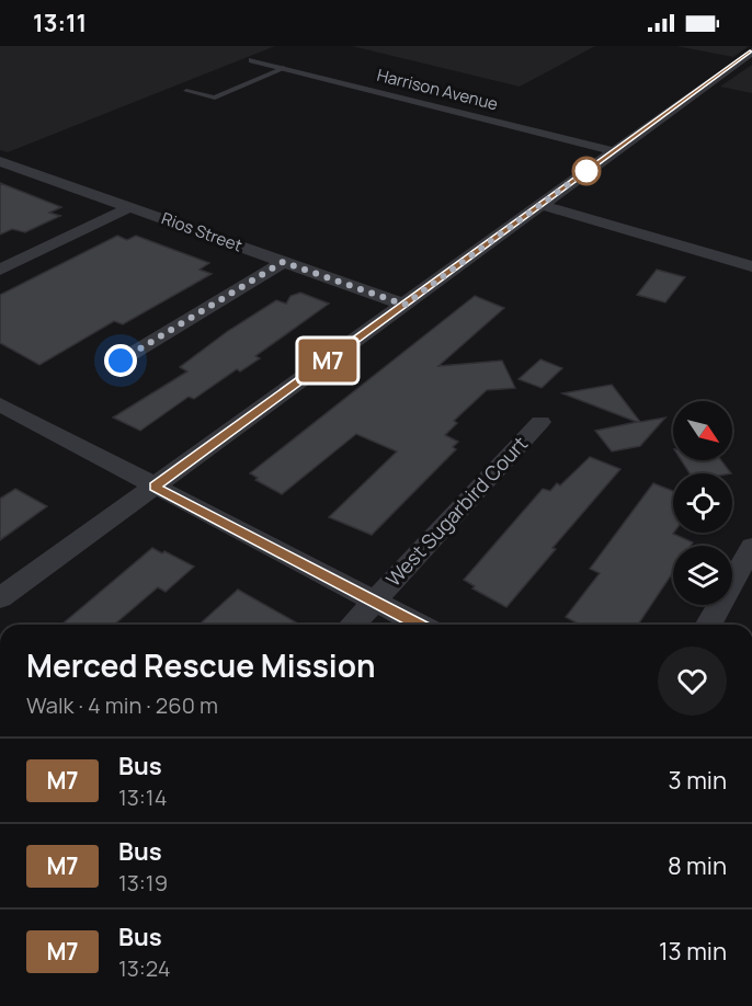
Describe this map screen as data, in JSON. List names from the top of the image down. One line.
{"streets":{"street":["Harrison Avenue","Rios Street","West Sugarbird Court"]},"lines":["bus line M7"],"north":"bottom right","page":{"status":"13:11","on_map":"M7","heading":["Merced Rescue Mission","Walk · 4 min · 260 m"],"list":[{"mark":"M7","name":"Bus","note":"13:14","value":"3 min"},{"mark":"M7","name":"Bus","note":"13:19","value":"8 min"},{"mark":"M7","name":"Bus","note":"13:24","value":"13 min"}]}}
